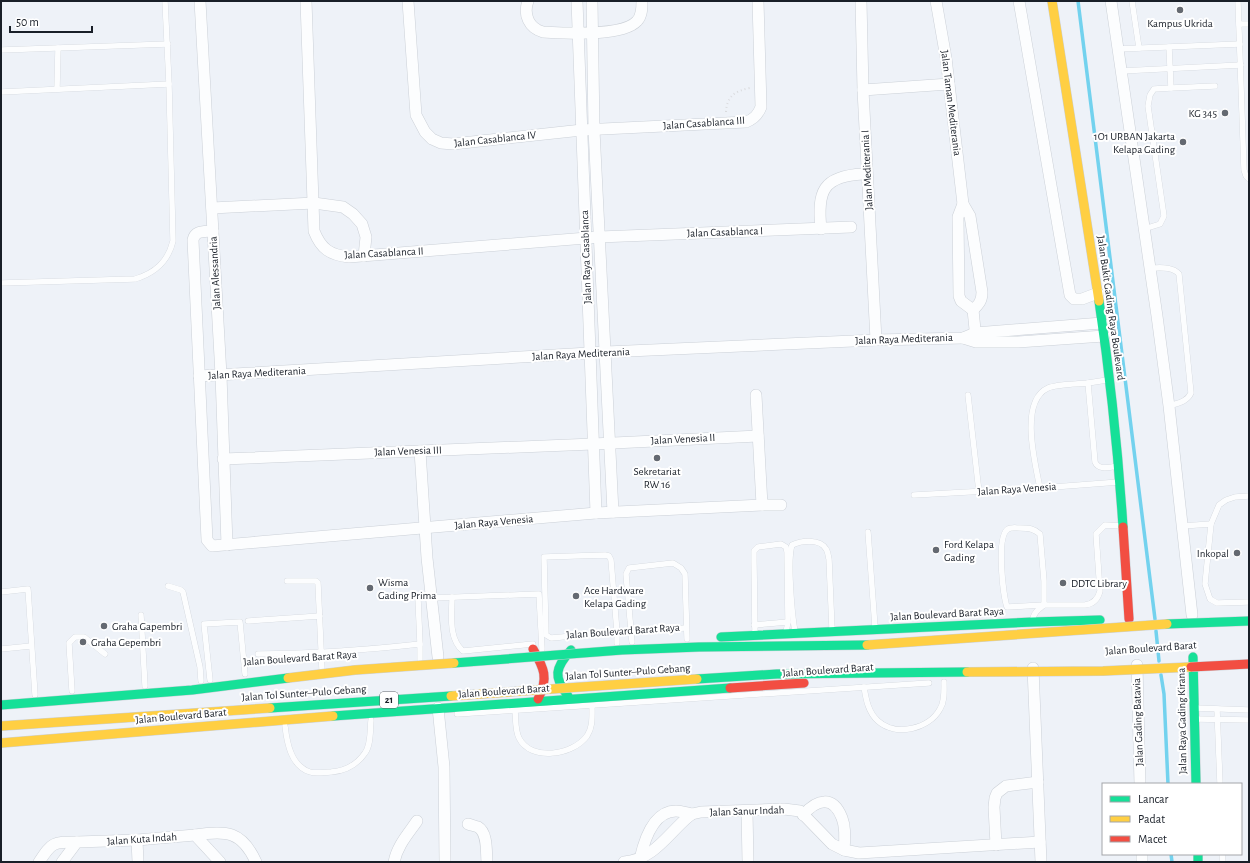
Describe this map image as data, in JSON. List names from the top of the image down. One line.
{"streets":{"main road":["Jalan Bukit Gading Raya Boulevard","Jalan Boulevard Barat Raya","Jalan Boulevard Barat","Jalan Tol Sunter–Pulo Gebang","21","Jalan Raya Gading Kirana"],"street":["Jalan Taman Mediterania","Jalan Casablanca III","Jalan Casablanca IV","Jalan Mediterania I","Jalan Casablanca I","Jalan Casablanca II","Jalan Raya Casablanca","Jalan Alessandria","Jalan Raya Mediterania","Jalan Venesia II","Jalan Venesia III","Jalan Raya Venesia","Jalan Gading Batavia","Jalan Sanur Indah","Jalan Kuta Indah"]},"crossings":[["Jalan Casablanca III","Jalan Casablanca IV"],["Jalan Casablanca III","Jalan Raya Casablanca"],["Jalan Casablanca IV","Jalan Raya Casablanca"],["Jalan Mediterania I","Jalan Raya Mediterania"],["Jalan Casablanca I","Jalan Casablanca II"],["Jalan Casablanca I","Jalan Raya Casablanca"],["Jalan Casablanca II","Jalan Raya Casablanca"],["Jalan Raya Casablanca","Jalan Raya Mediterania"],["Jalan Raya Casablanca","Jalan Venesia II"],["Jalan Raya Casablanca","Jalan Venesia III"],["Jalan Raya Casablanca","Jalan Raya Venesia"],["Jalan Alessandria","Jalan Raya Mediterania"],["Jalan Alessandria","Jalan Venesia III"],["Jalan Alessandria","Jalan Raya Venesia"],["Jalan Bukit Gading Raya Boulevard","Jalan Raya Mediterania"],["Jalan Bukit Gading Raya Boulevard","Jalan Raya Venesia"],["Jalan Bukit Gading Raya Boulevard","Jalan Boulevard Barat Raya"],["Jalan Raya Mediterania","Jalan Raya Venesia"],["Jalan Venesia II","Jalan Venesia III"],["Jalan Boulevard Barat","Jalan Gading Batavia"]],"places":["Kampus Ukrida","KG 345","1O1 URBAN Jakarta Kelapa Gading","Sekretariat RW 16","Ford Kelapa Gading","Inkopal","DDTC Library","Wisma Gading Prima","Ace Hardware Kelapa Gading","Graha Gapembri","Graha Gepembri"],"legend":["Lancar","Padat","Macet"],"scale_bar":"50 m"}
